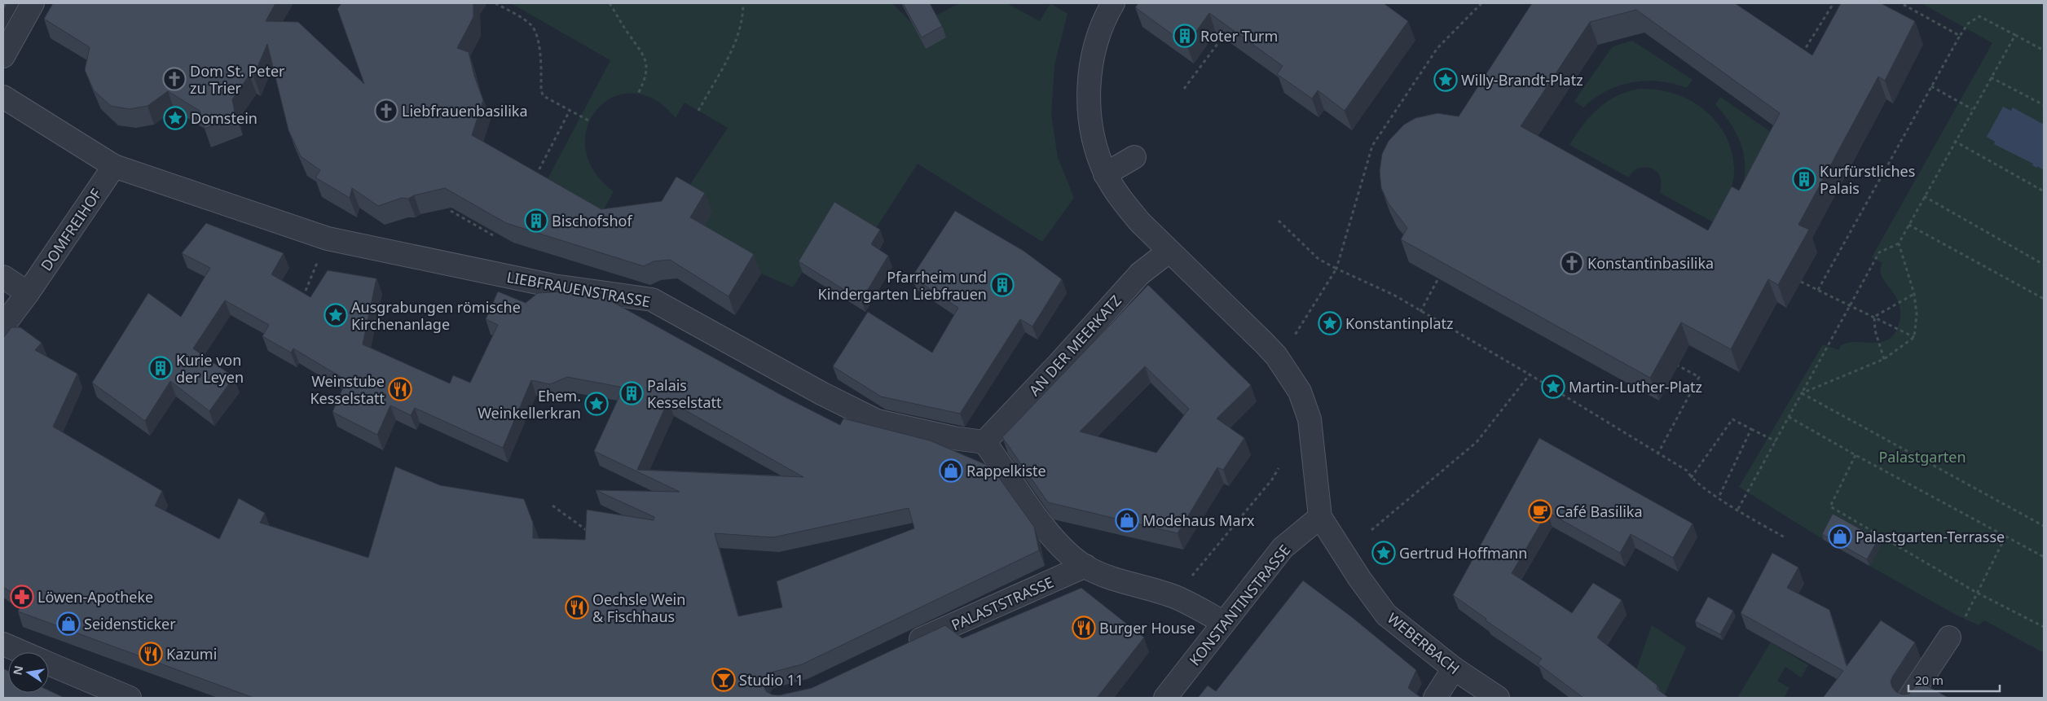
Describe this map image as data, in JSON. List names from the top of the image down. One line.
{"streets":{"street":["DOMFREIHOF","LIEBFRAUENSTRASSE","AN DER MEERKATZ","PALASTSTRASSE","KONSTANTINSTRASSE","WEBERBACH"]},"crossings":[["DOMFREIHOF","LIEBFRAUENSTRASSE"],["LIEBFRAUENSTRASSE","AN DER MEERKATZ"],["KONSTANTINSTRASSE","WEBERBACH"]],"parks":["Palastgarten"],"places":{"building":["Roter Turm","Kurfürstliches Palais","Bischofshof","Pfarrheim und Kindergarten Liebfrauen","Kurie von der Leyen","Palais Kesselstatt"],"church":["Dom St. Peter zu Trier","Liebfrauenbasilika","Konstantinbasilika"],"place":["Willy-Brandt-Platz","Domstein","Ausgrabungen römische Kirchenanlage","Konstantinplatz","Martin-Luther-Platz","Ehem. Weinkellerkran","Gertrud Hoffmann"],"restaurant":["Weinstube Kesselstatt","Oechsle Wein & Fischhaus","Burger House","Kazumi"],"shop":["Rappelkiste","Modehaus Marx","Palastgarten-Terrasse","Seidensticker"],"cafe":["Café Basilika"],"pharmacy":["Löwen-Apotheke"],"bar":["Studio 11"]},"scale_bar":"20 m","north":"left"}
